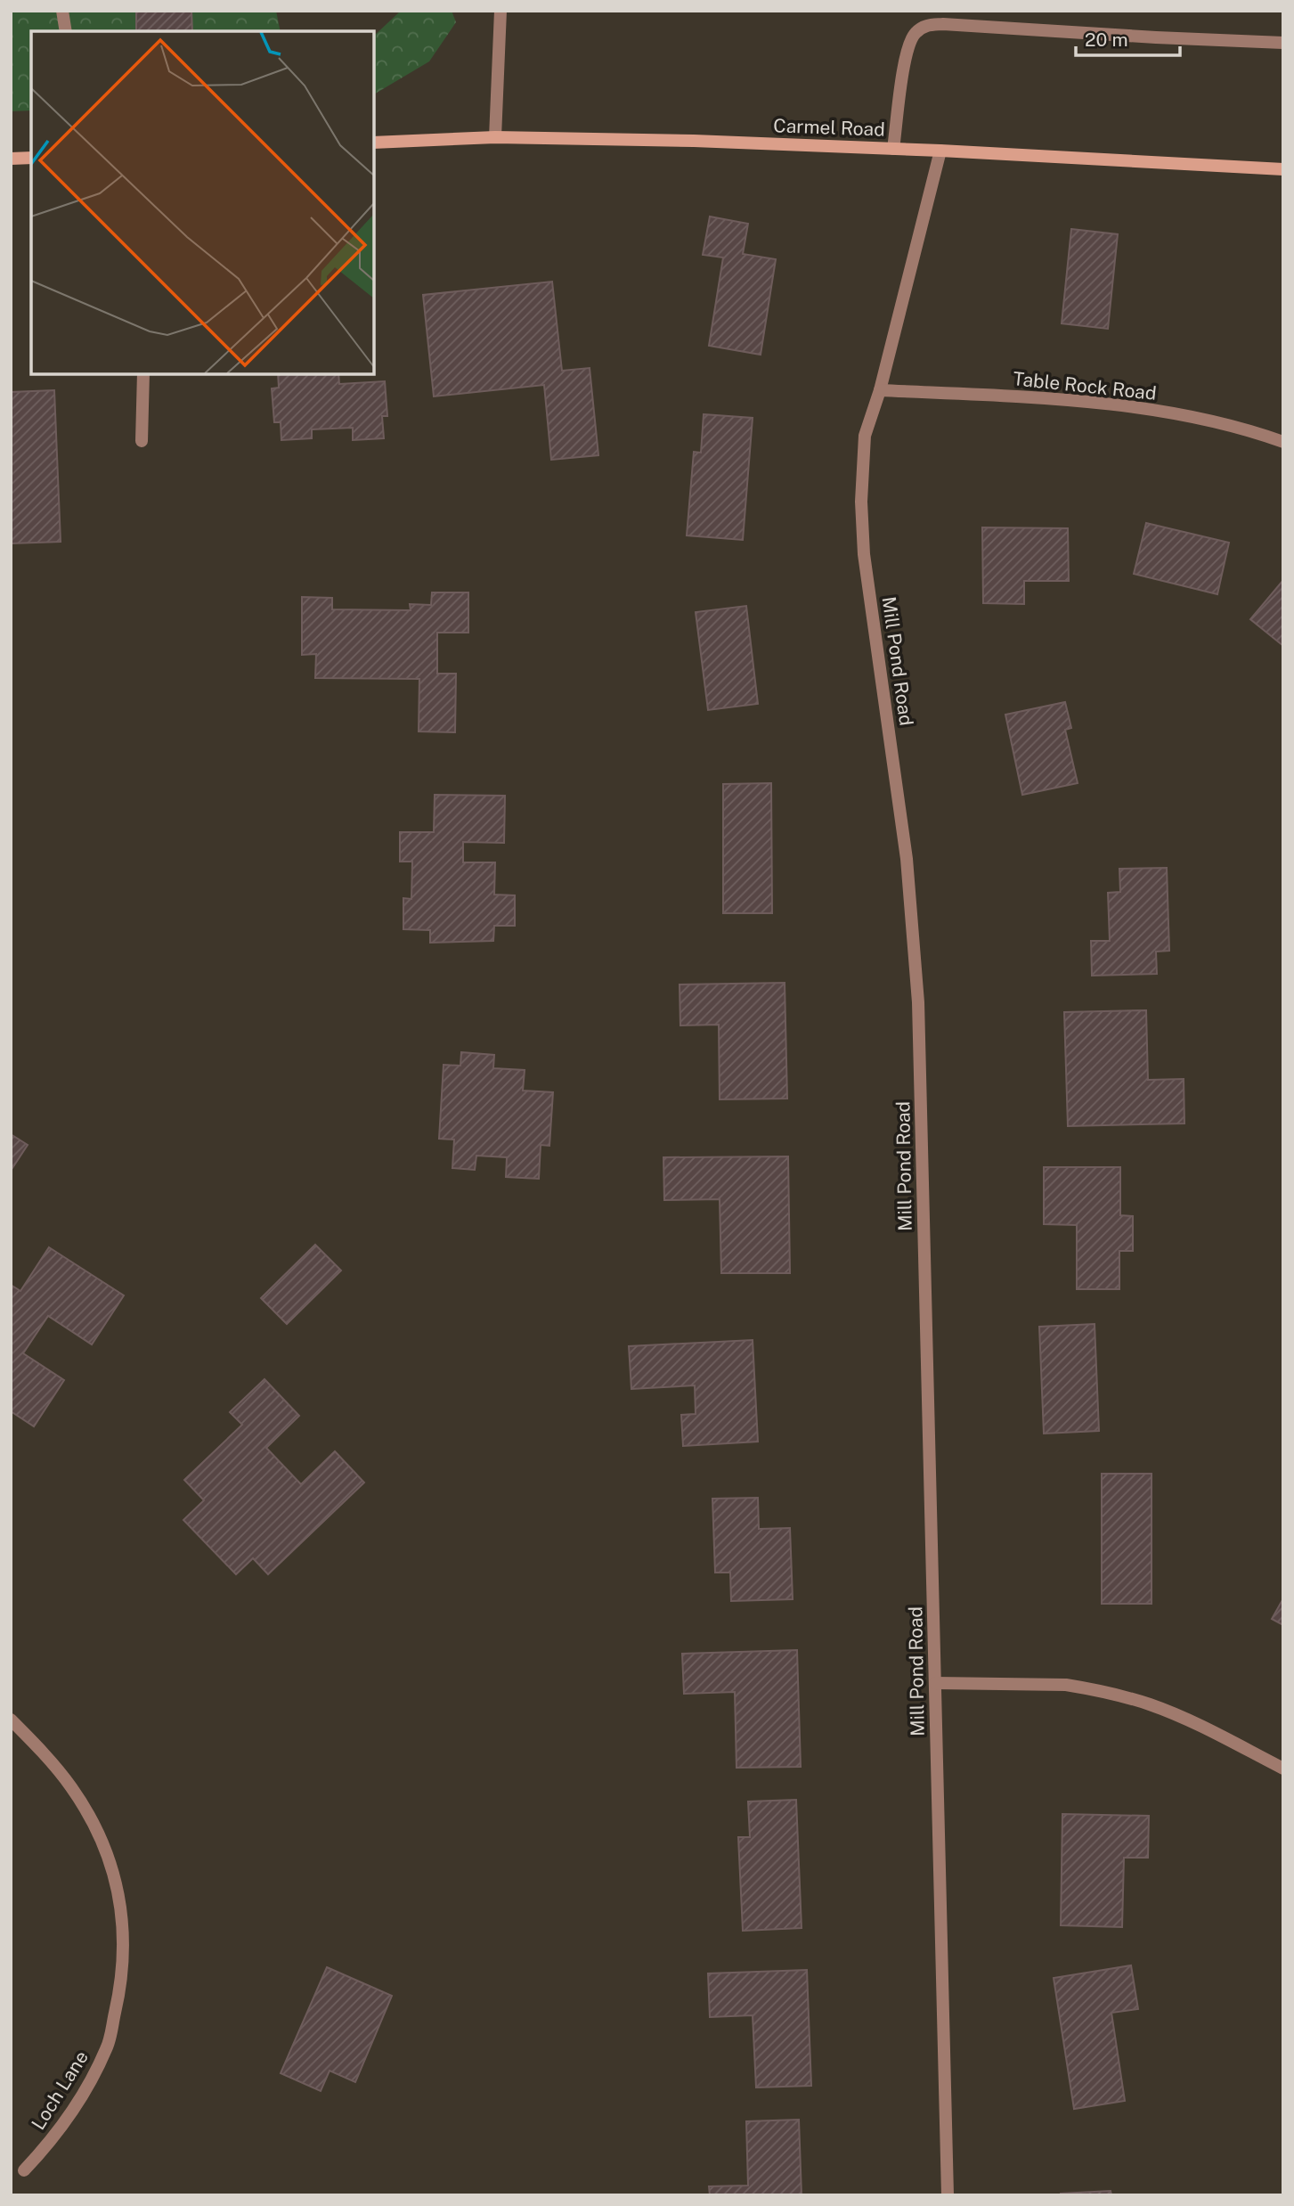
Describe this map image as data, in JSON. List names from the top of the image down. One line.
{"streets":{"main road":["Carmel Road"],"street":["Table Rock Road","Mill Pond Road","Loch Lane"]},"crossings":[["Carmel Road","Mill Pond Road"],["Table Rock Road","Mill Pond Road"]],"scale_bar":"20 m"}
